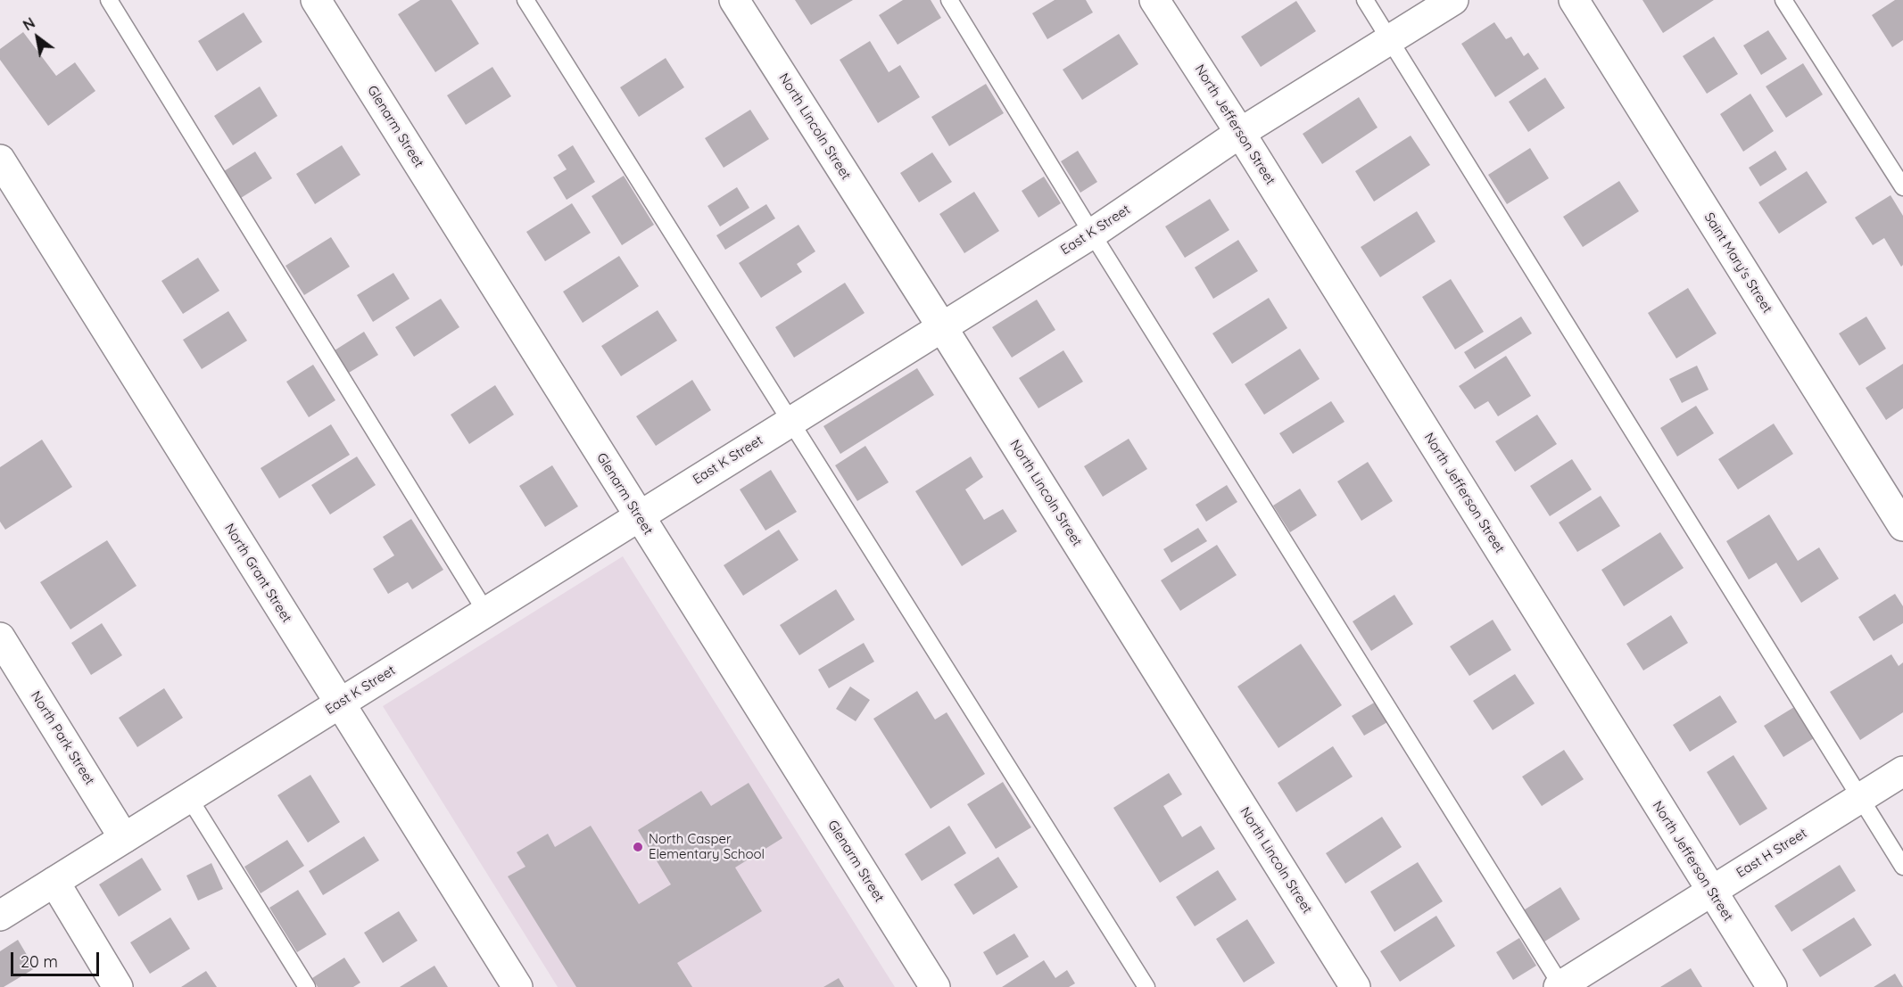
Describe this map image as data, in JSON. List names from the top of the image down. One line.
{"streets":{"street":["North Jefferson Street","Glenarm Street","North Lincoln Street","East K Street","Saint Mary's Street","North Grant Street","North Park Street","East H Street"]},"crossings":[["North Jefferson Street","East K Street"],["North Jefferson Street","East H Street"],["Glenarm Street","East K Street"],["North Lincoln Street","East K Street"],["East K Street","North Grant Street"],["East K Street","North Park Street"]],"places":["North Casper Elementary School"],"scale_bar":"20 m","north":"top left"}
